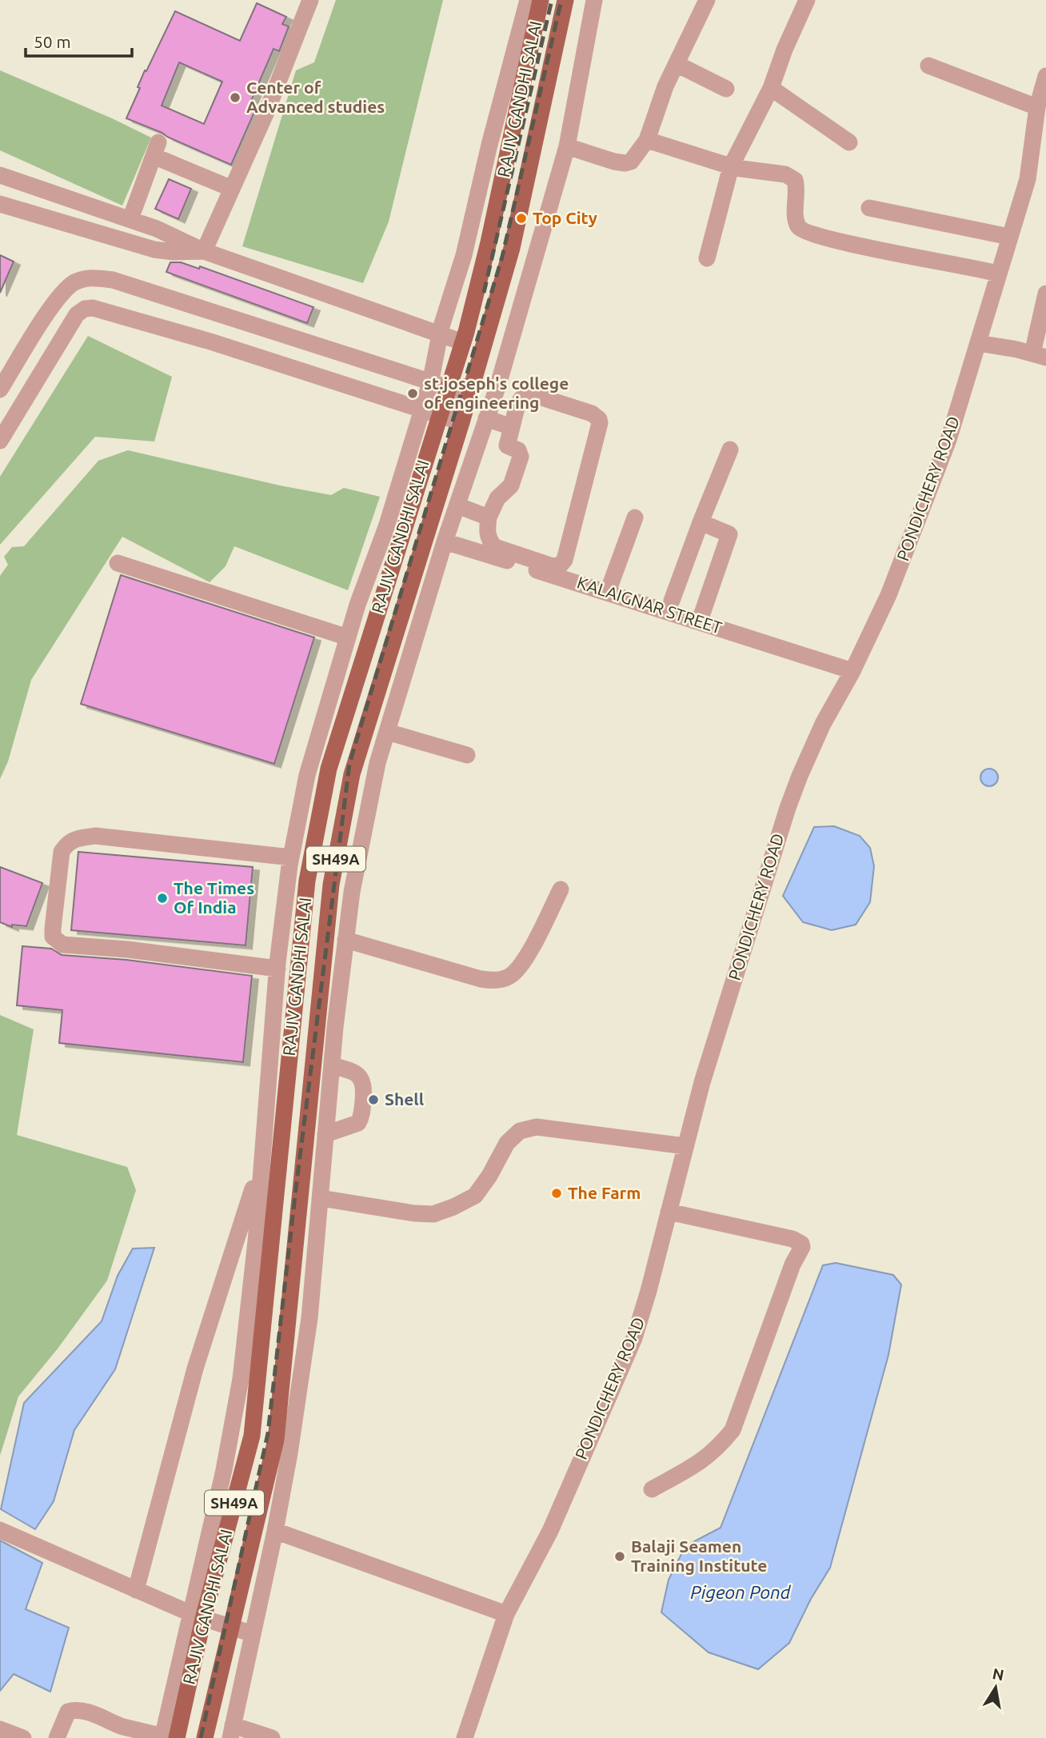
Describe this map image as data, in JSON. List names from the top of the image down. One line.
{"streets":{"main road":["RAJIV GANDHI SALAI","SH49A"],"street":["PONDICHERY ROAD","KALAIGNAR STREET"]},"crossings":[["PONDICHERY ROAD","KALAIGNAR STREET"]],"water":["Pigeon Pond"],"places":["Center of Advanced studies","Top City","st.joseph's college of engineering","The Times Of India","Shell","The Farm","Balaji Seamen Training Institute"],"scale_bar":"50 m","north":"top"}
